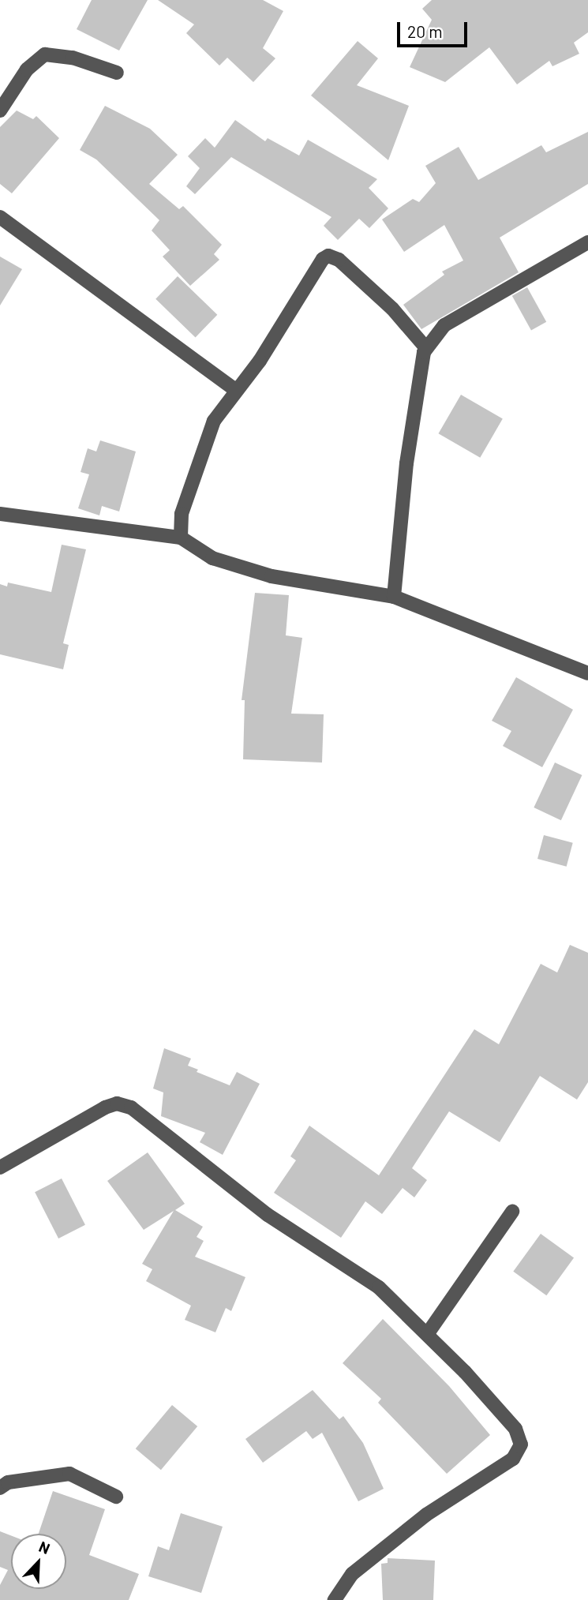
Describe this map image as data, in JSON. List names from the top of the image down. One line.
{"scale_bar":"20 m","north":"top right"}
